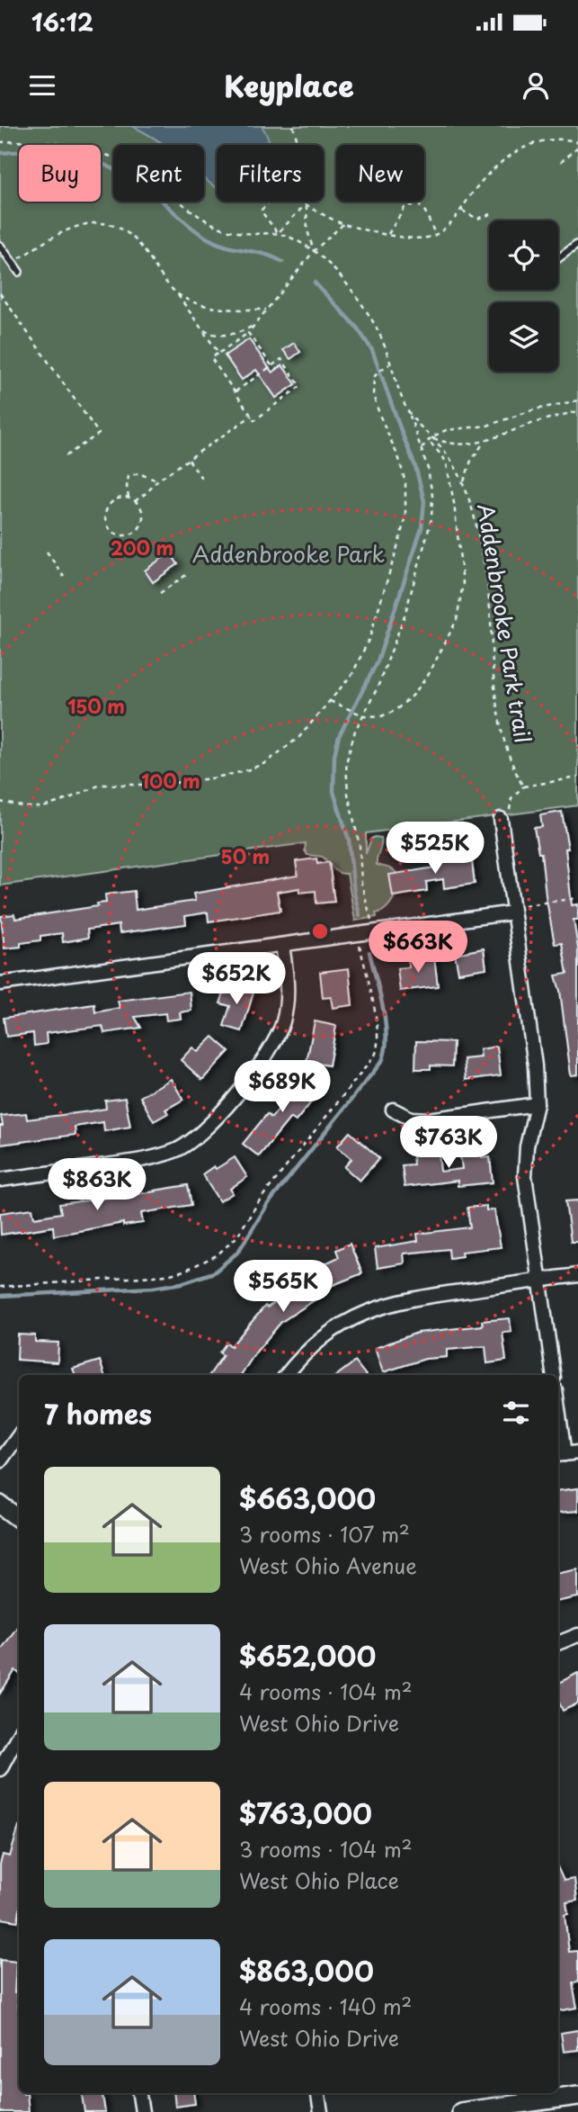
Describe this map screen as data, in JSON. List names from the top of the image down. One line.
{"streets":{"path":["Addenbrooke Park trail"]},"parks":["Addenbrooke Park"],"page":{"status":"16:12","header":"Keyplace","chip":["Buy","Rent","Filters","New"],"price":["$525K","$663K","$652K","$689K","$763K","$863K","$565K"],"heading":"7 homes","list":[{"name":"$663,000","note":"3 rooms · 107 m² · West Ohio Avenue"},{"name":"$652,000","note":"4 rooms · 104 m² · West Ohio Drive"},{"name":"$763,000","note":"3 rooms · 104 m² · West Ohio Place"},{"name":"$863,000","note":"4 rooms · 140 m² · West Ohio Drive"}]},"rings":["200 m","150 m","100 m","50 m"]}
